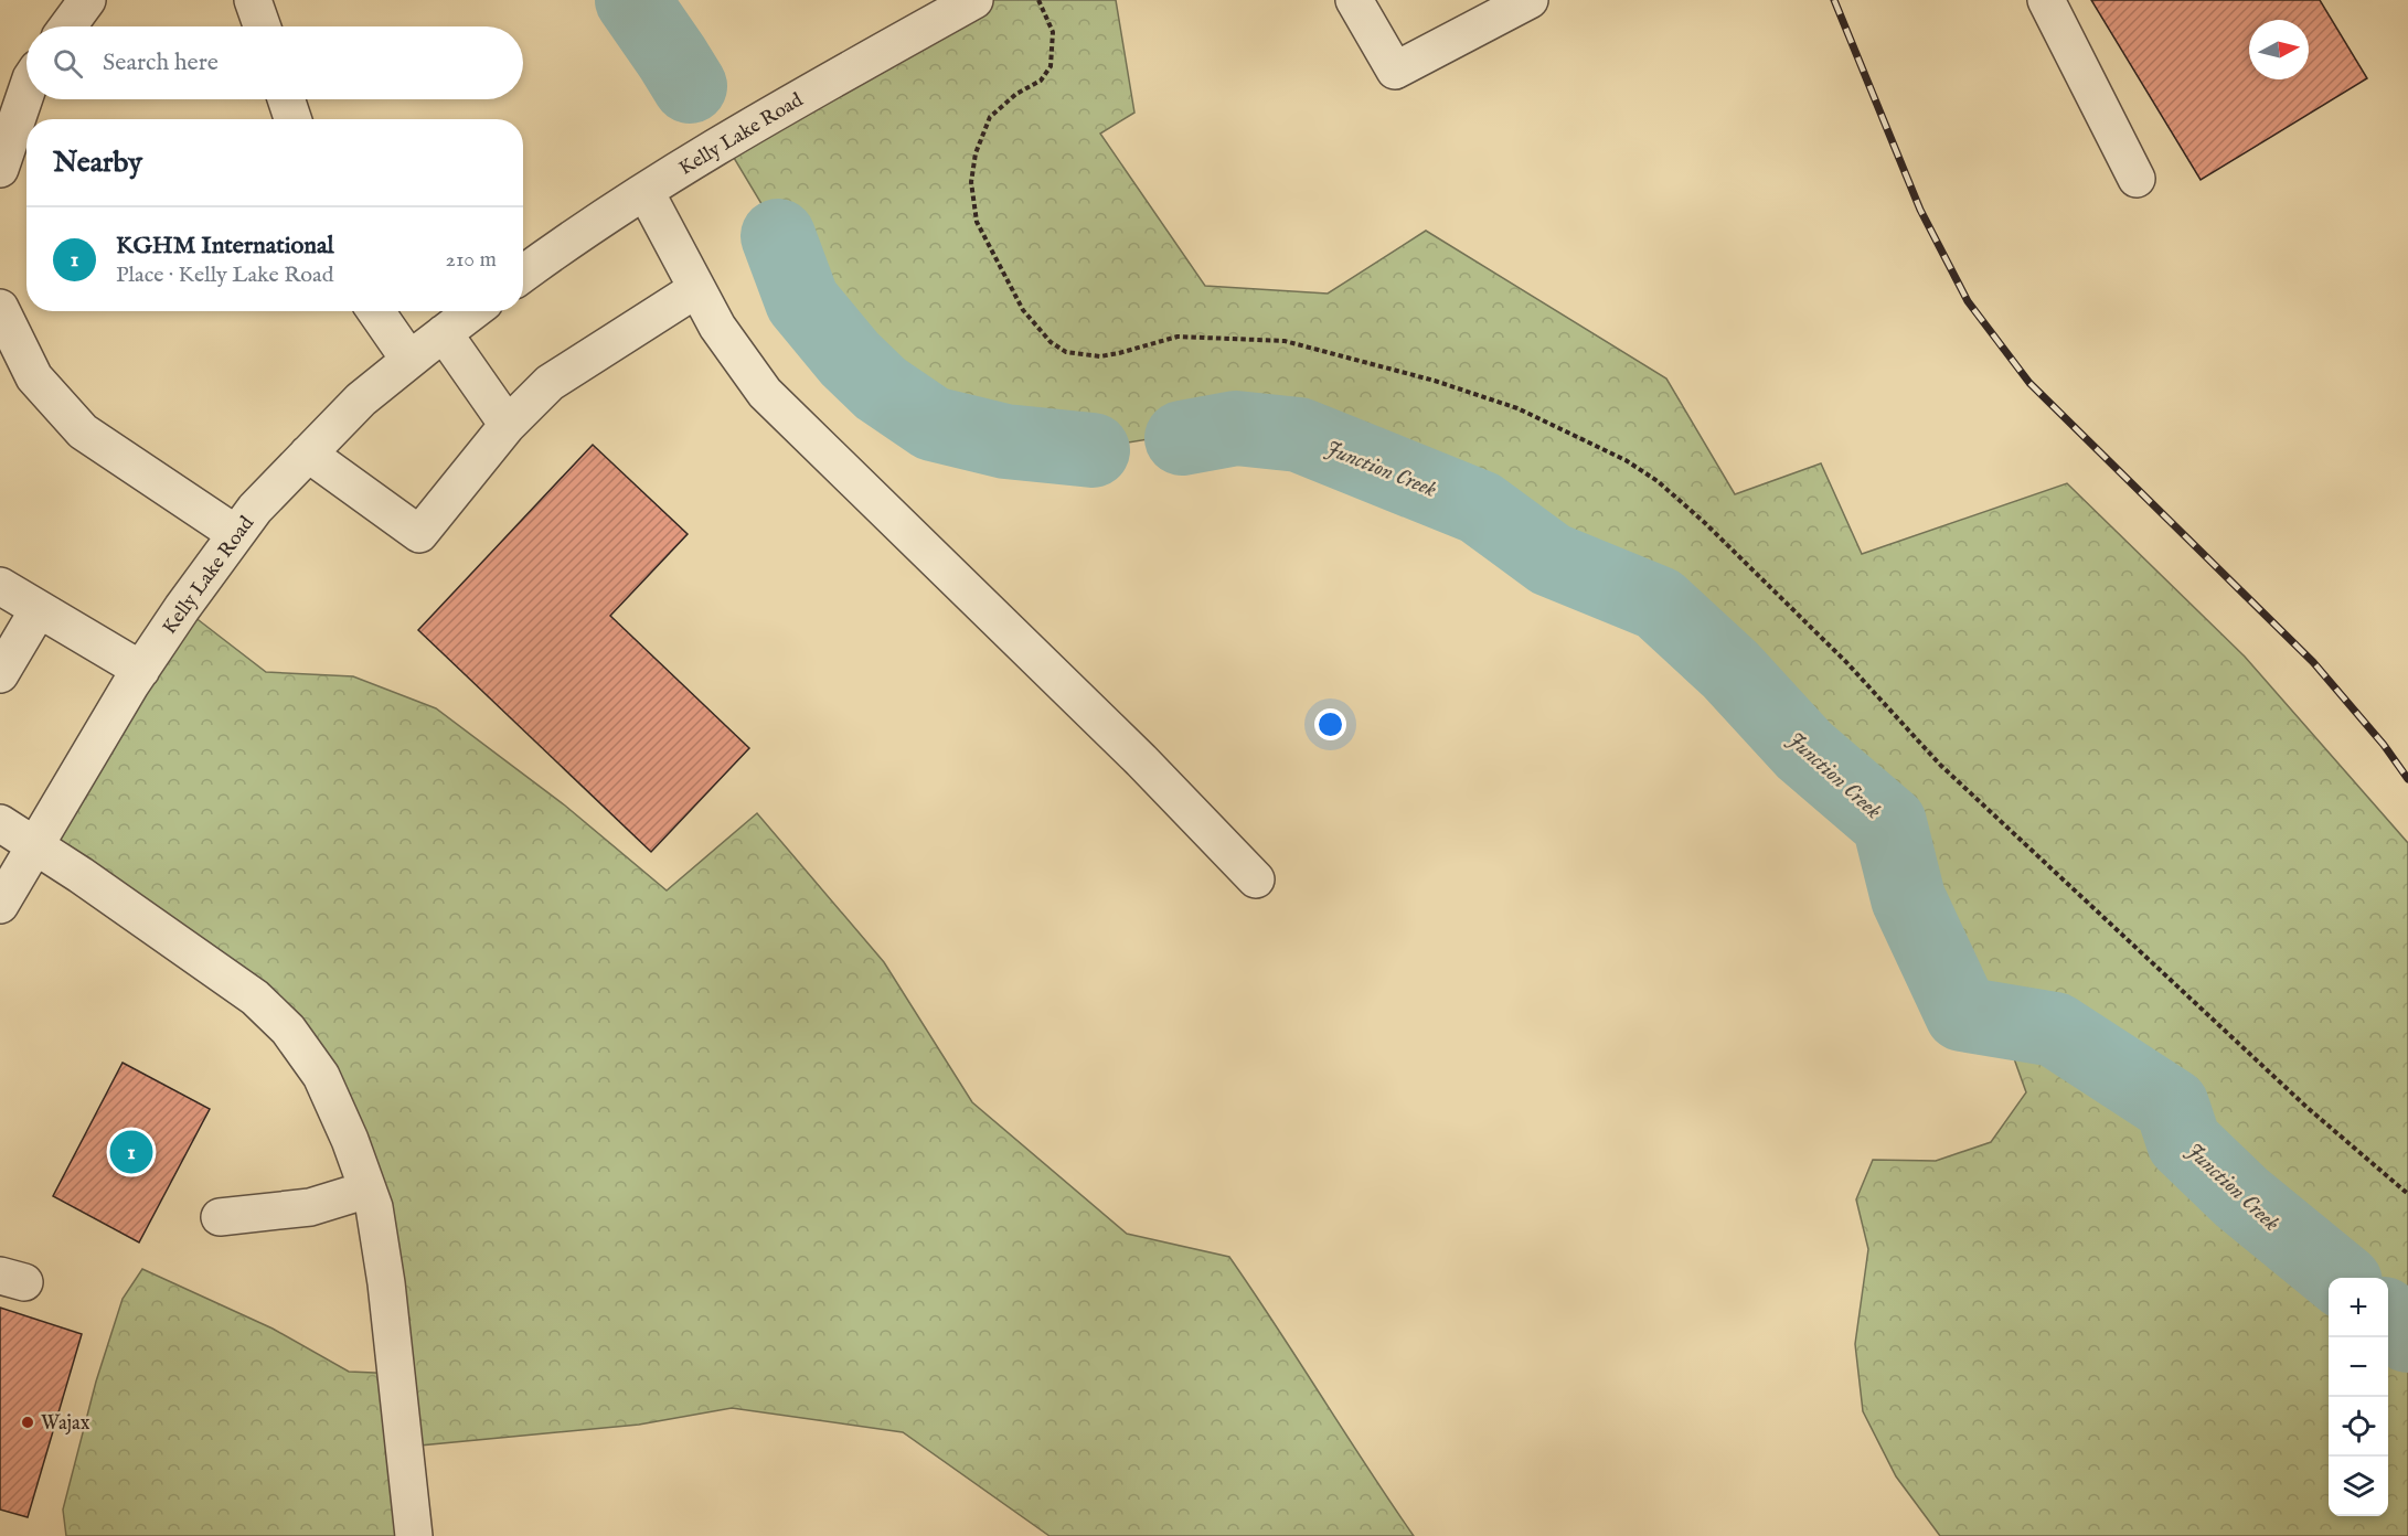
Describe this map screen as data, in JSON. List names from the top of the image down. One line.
{"streets":{"street":["Kelly Lake Road"]},"water":["Junction Creek"],"places":["Wajax"],"north":"right","page":{"search":"Search here","heading":"Nearby","list":[{"mark":"1","name":"KGHM International","note":"Place · Kelly Lake Road","value":"210 m"}],"pins":"1","map_buttons":["+","−"]}}
